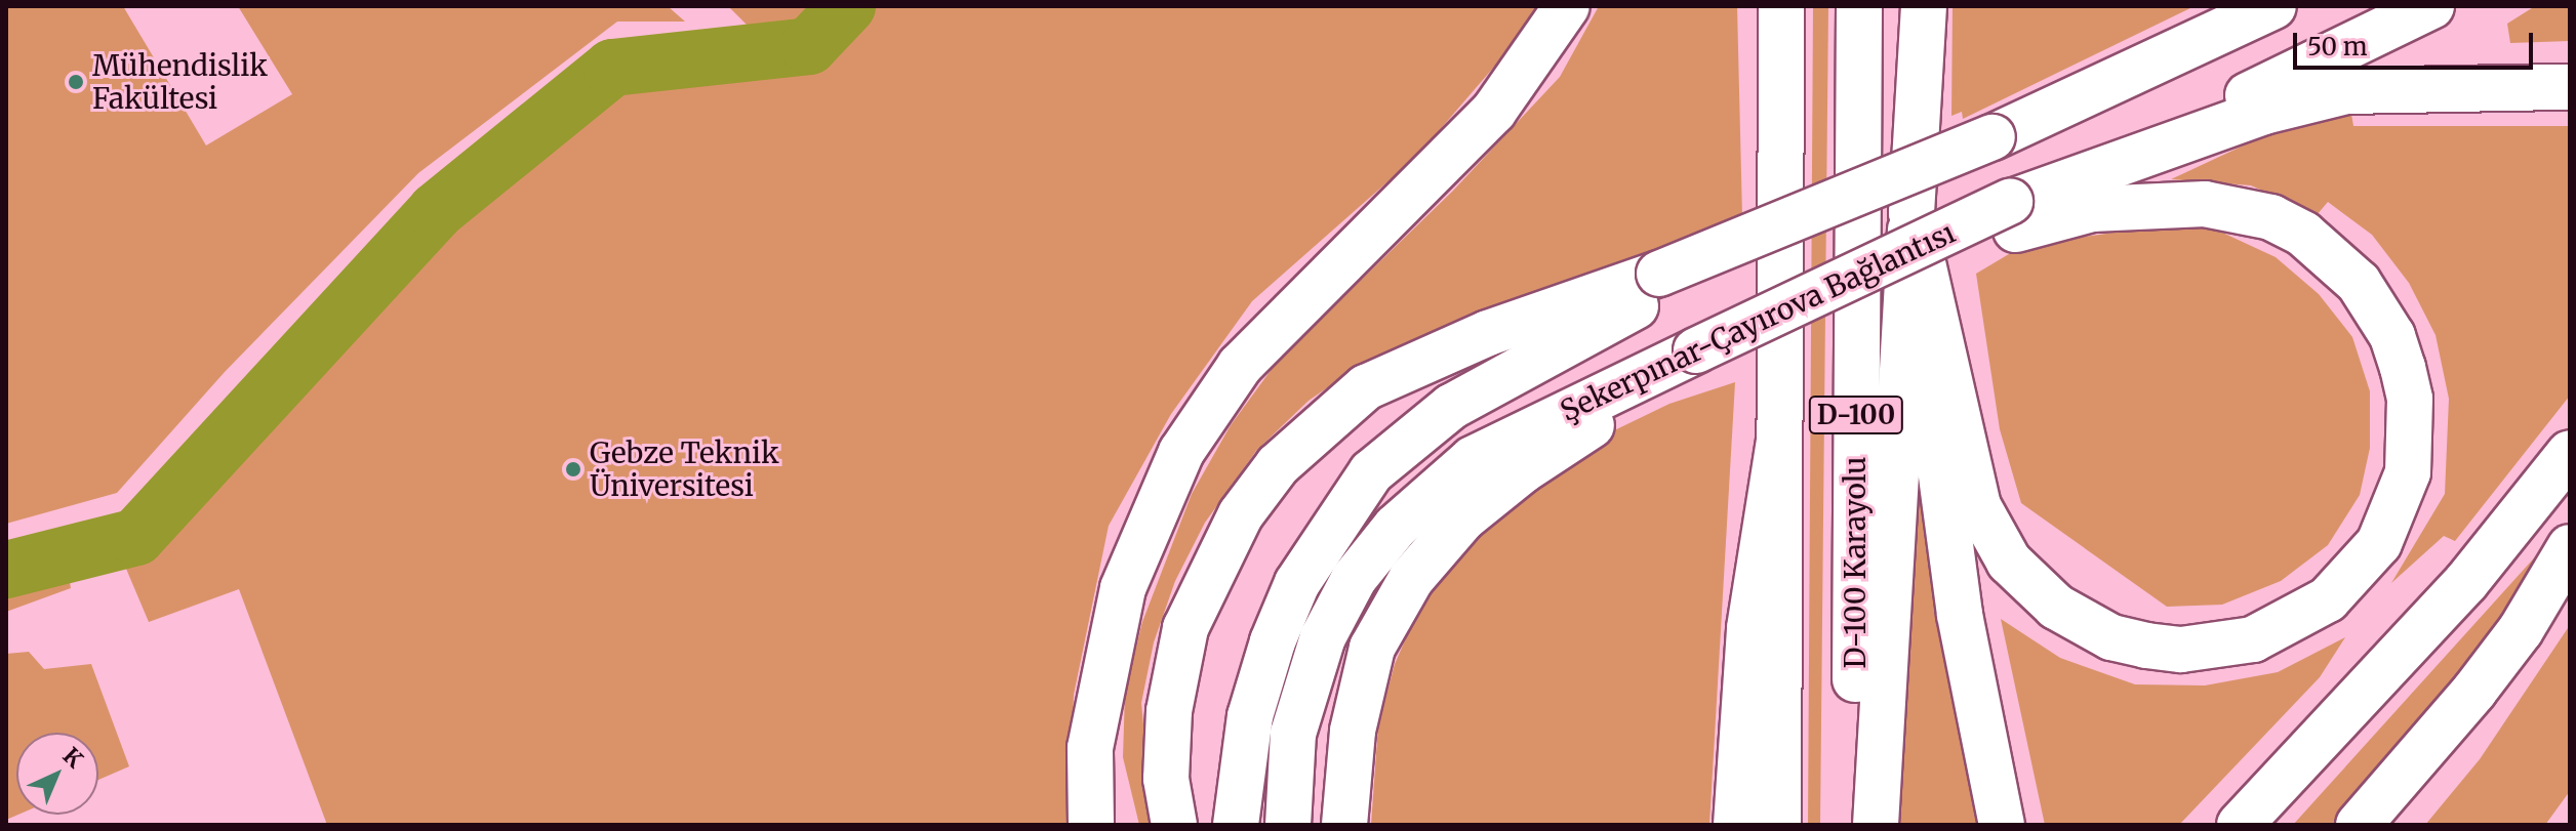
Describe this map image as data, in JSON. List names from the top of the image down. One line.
{"streets":{"highway":["Şekerpınar-Çayırova Bağlantısı","D-100","D-100 Karayolu"]},"places":["Mühendislik Fakültesi","Gebze Teknik Üniversitesi"],"scale_bar":"50 m","north":"top right"}
